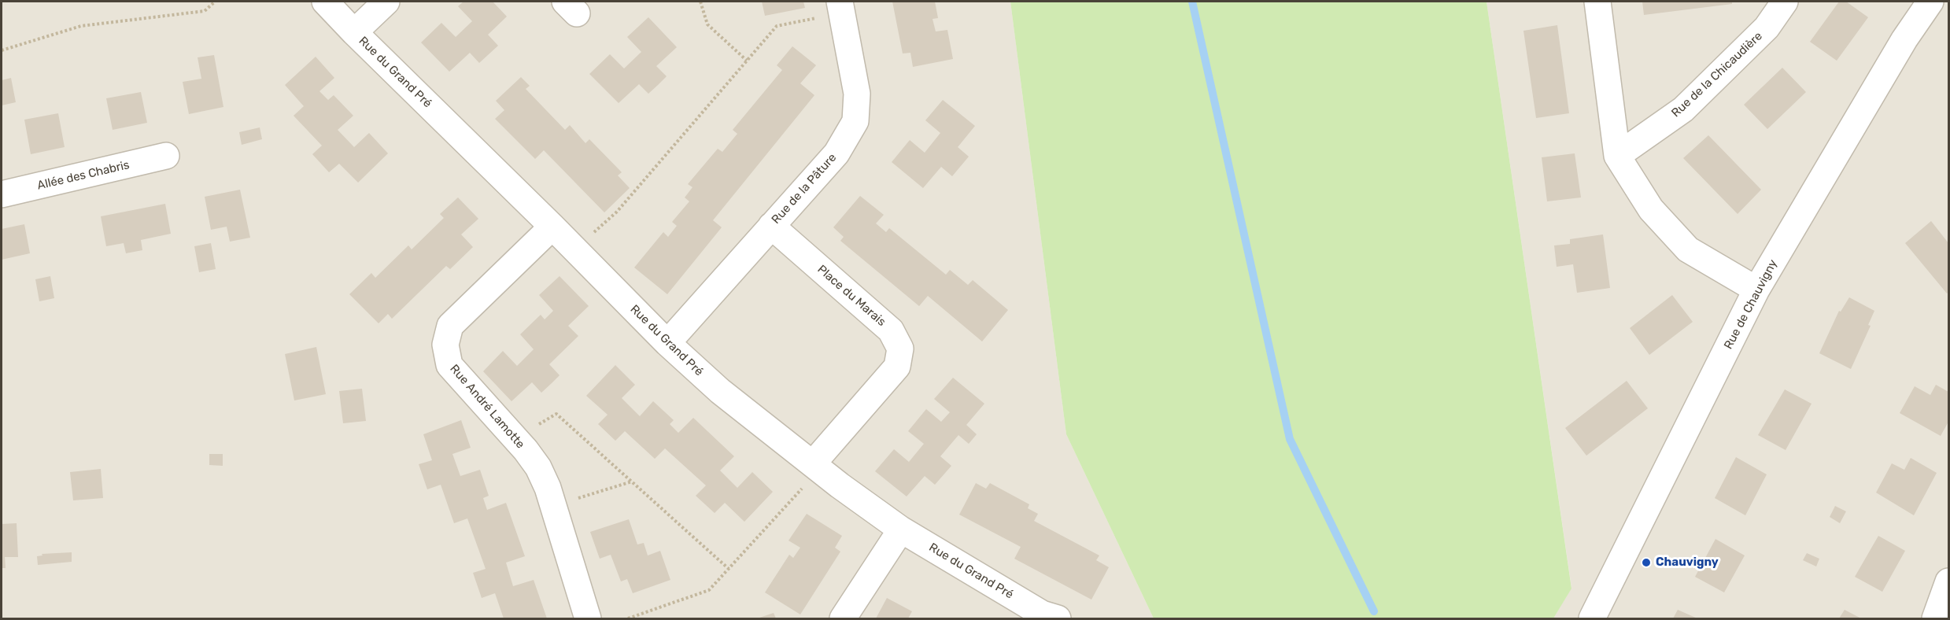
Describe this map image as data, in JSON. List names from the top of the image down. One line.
{"streets":{"street":["Rue du Grand Pré","Rue de la Chicaudière","Allée des Chabris","Rue de la Pâture","Place du Marais","Rue de Chauvigny","Rue André Lamotte"]},"crossings":[["Rue du Grand Pré","Rue de la Pâture"],["Rue du Grand Pré","Place du Marais"],["Rue du Grand Pré","Rue André Lamotte"],["Rue de la Pâture","Place du Marais"]],"places":["Chauvigny"]}
